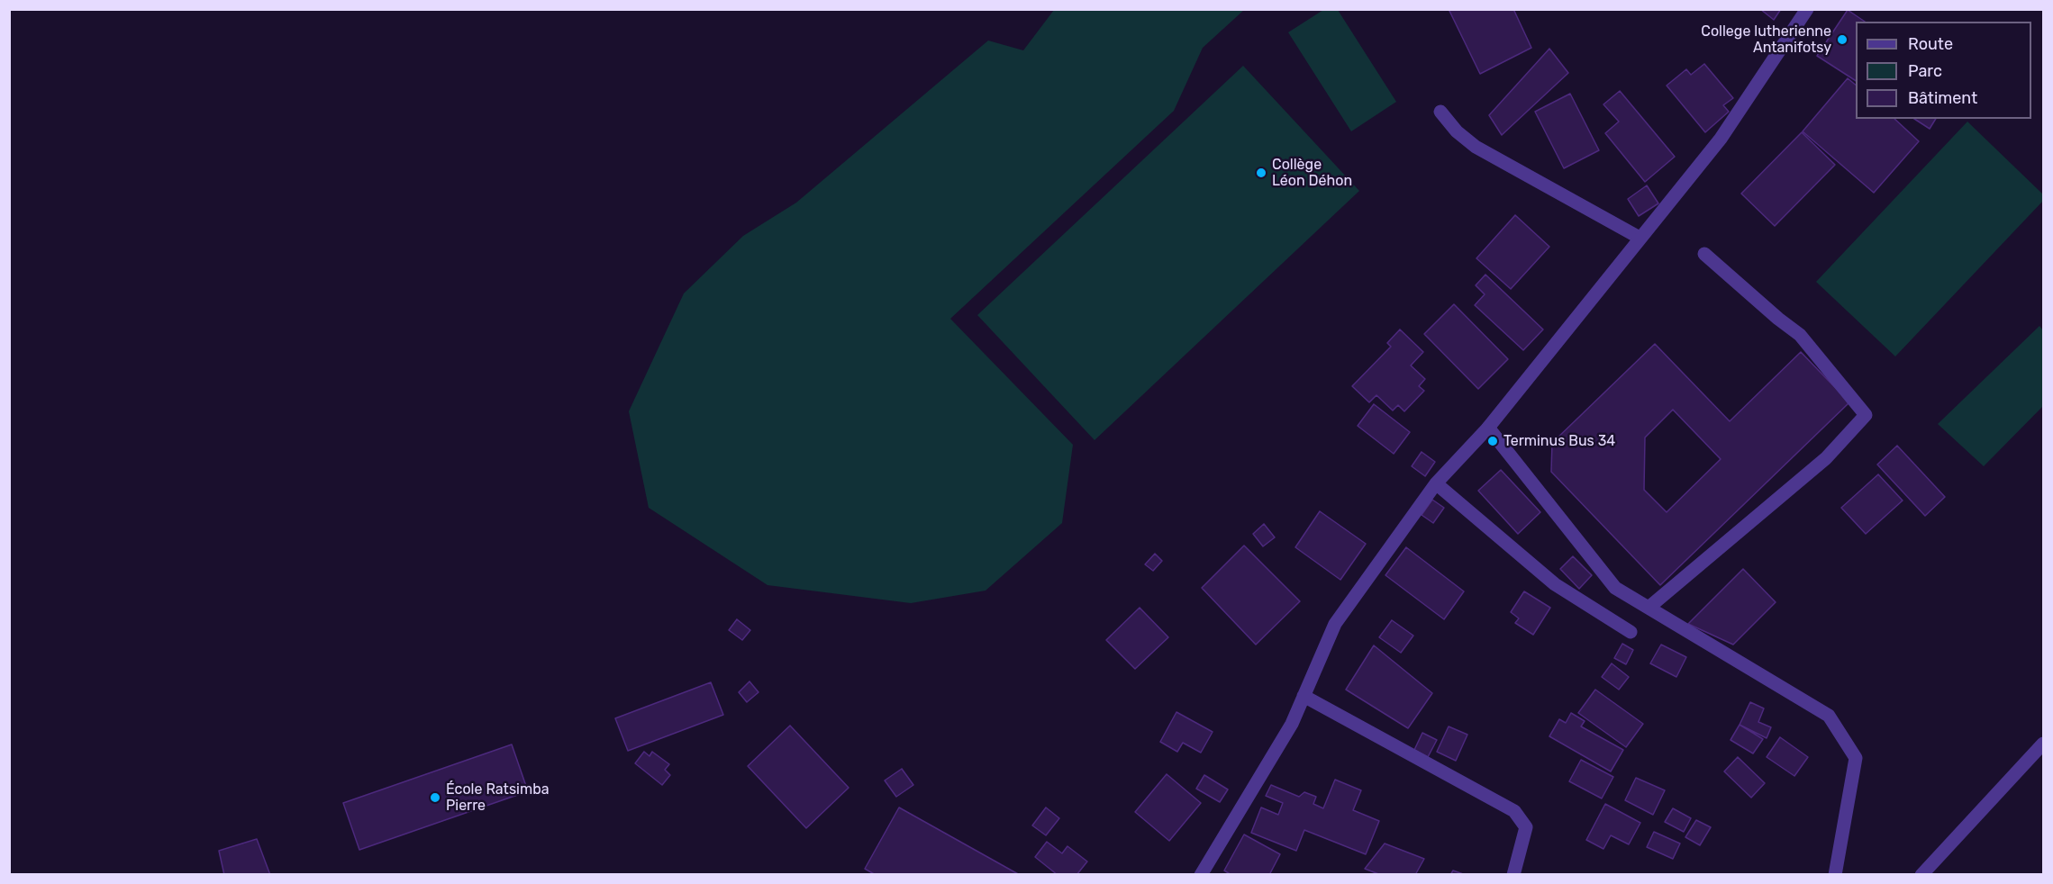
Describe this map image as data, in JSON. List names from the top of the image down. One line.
{"places":["College lutherienne Antanifotsy","Collège Léon Déhon","Terminus Bus 34","École Ratsimba Pierre"],"legend":["Route","Parc","Bâtiment"]}
